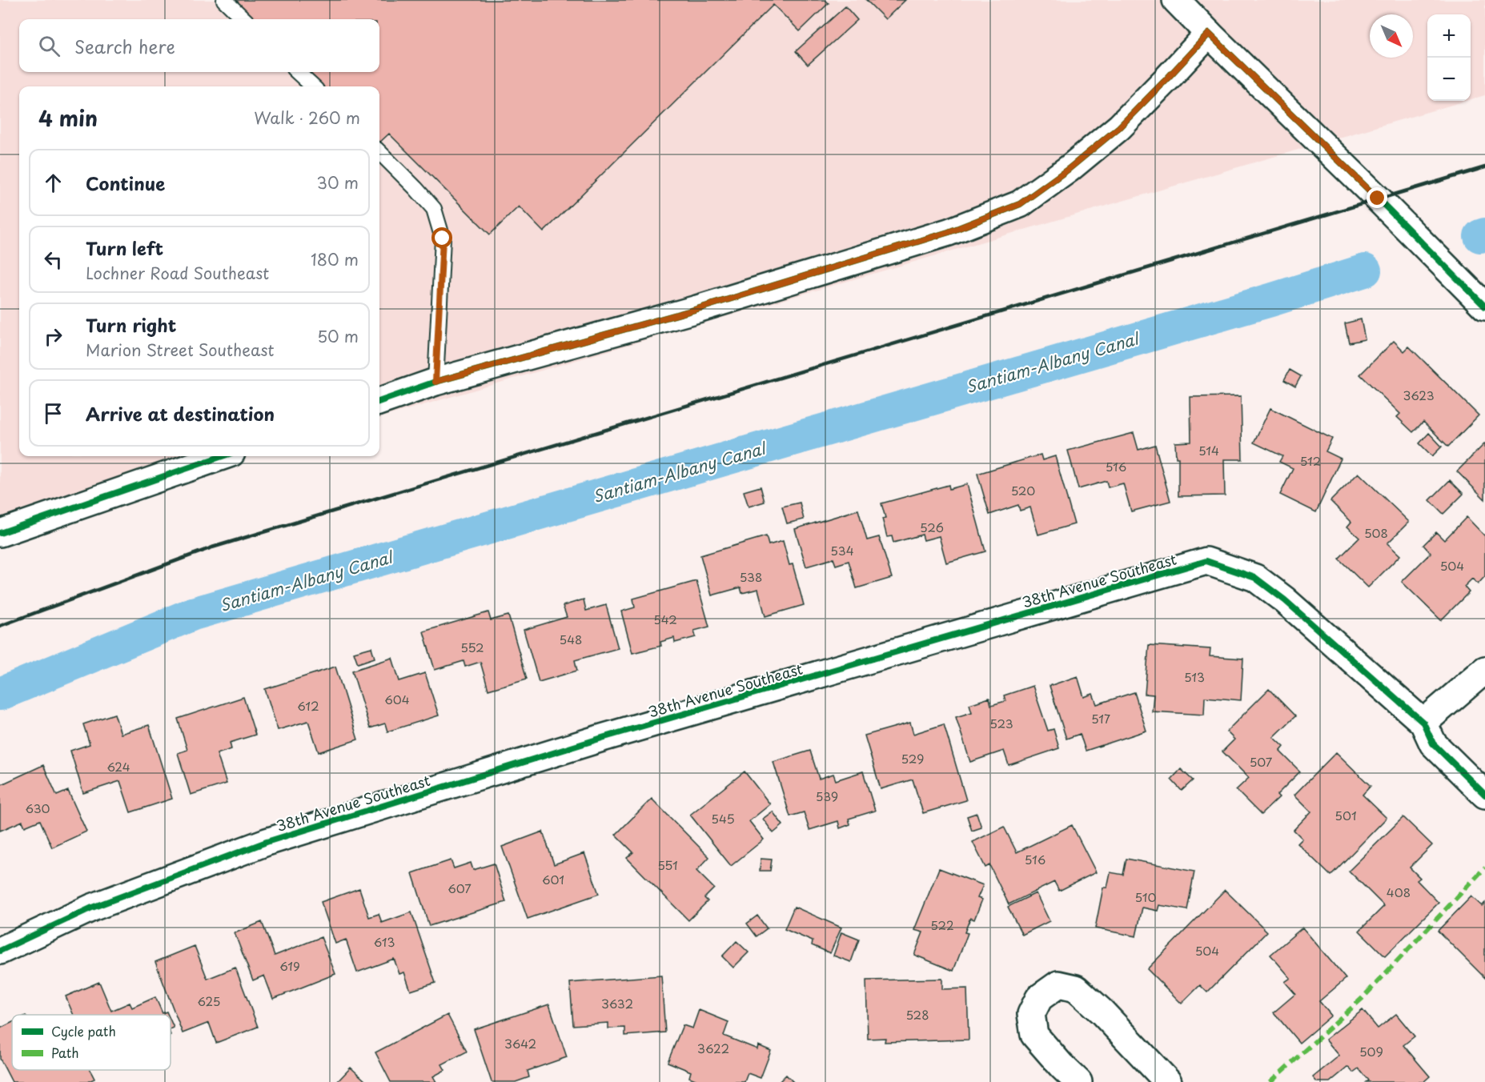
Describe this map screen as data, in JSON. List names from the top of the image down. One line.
{"streets":{"street":["38th Avenue Southeast"]},"water":["Santiam-Albany Canal"],"house_numbers":["3623","514","512","516","520","526","508","534","504","538","542","548","552","513","604","612","517","523","529","507","624","539","630","501","545","516","551","601","607","408","510","522","613","504","619","625","3632","528","3642","3622","509"],"legend":["Cycle path","Path"],"north":"bottom right","page":{"map_buttons":["+","−"],"search":"Search here","heading":["4 min","Walk · 260 m"],"list":[["Continue","30 m"],["Turn left","Lochner Road Southeast","180 m"],["Turn right","Marion Street Southeast","50 m"],"Arrive at destination"]}}
